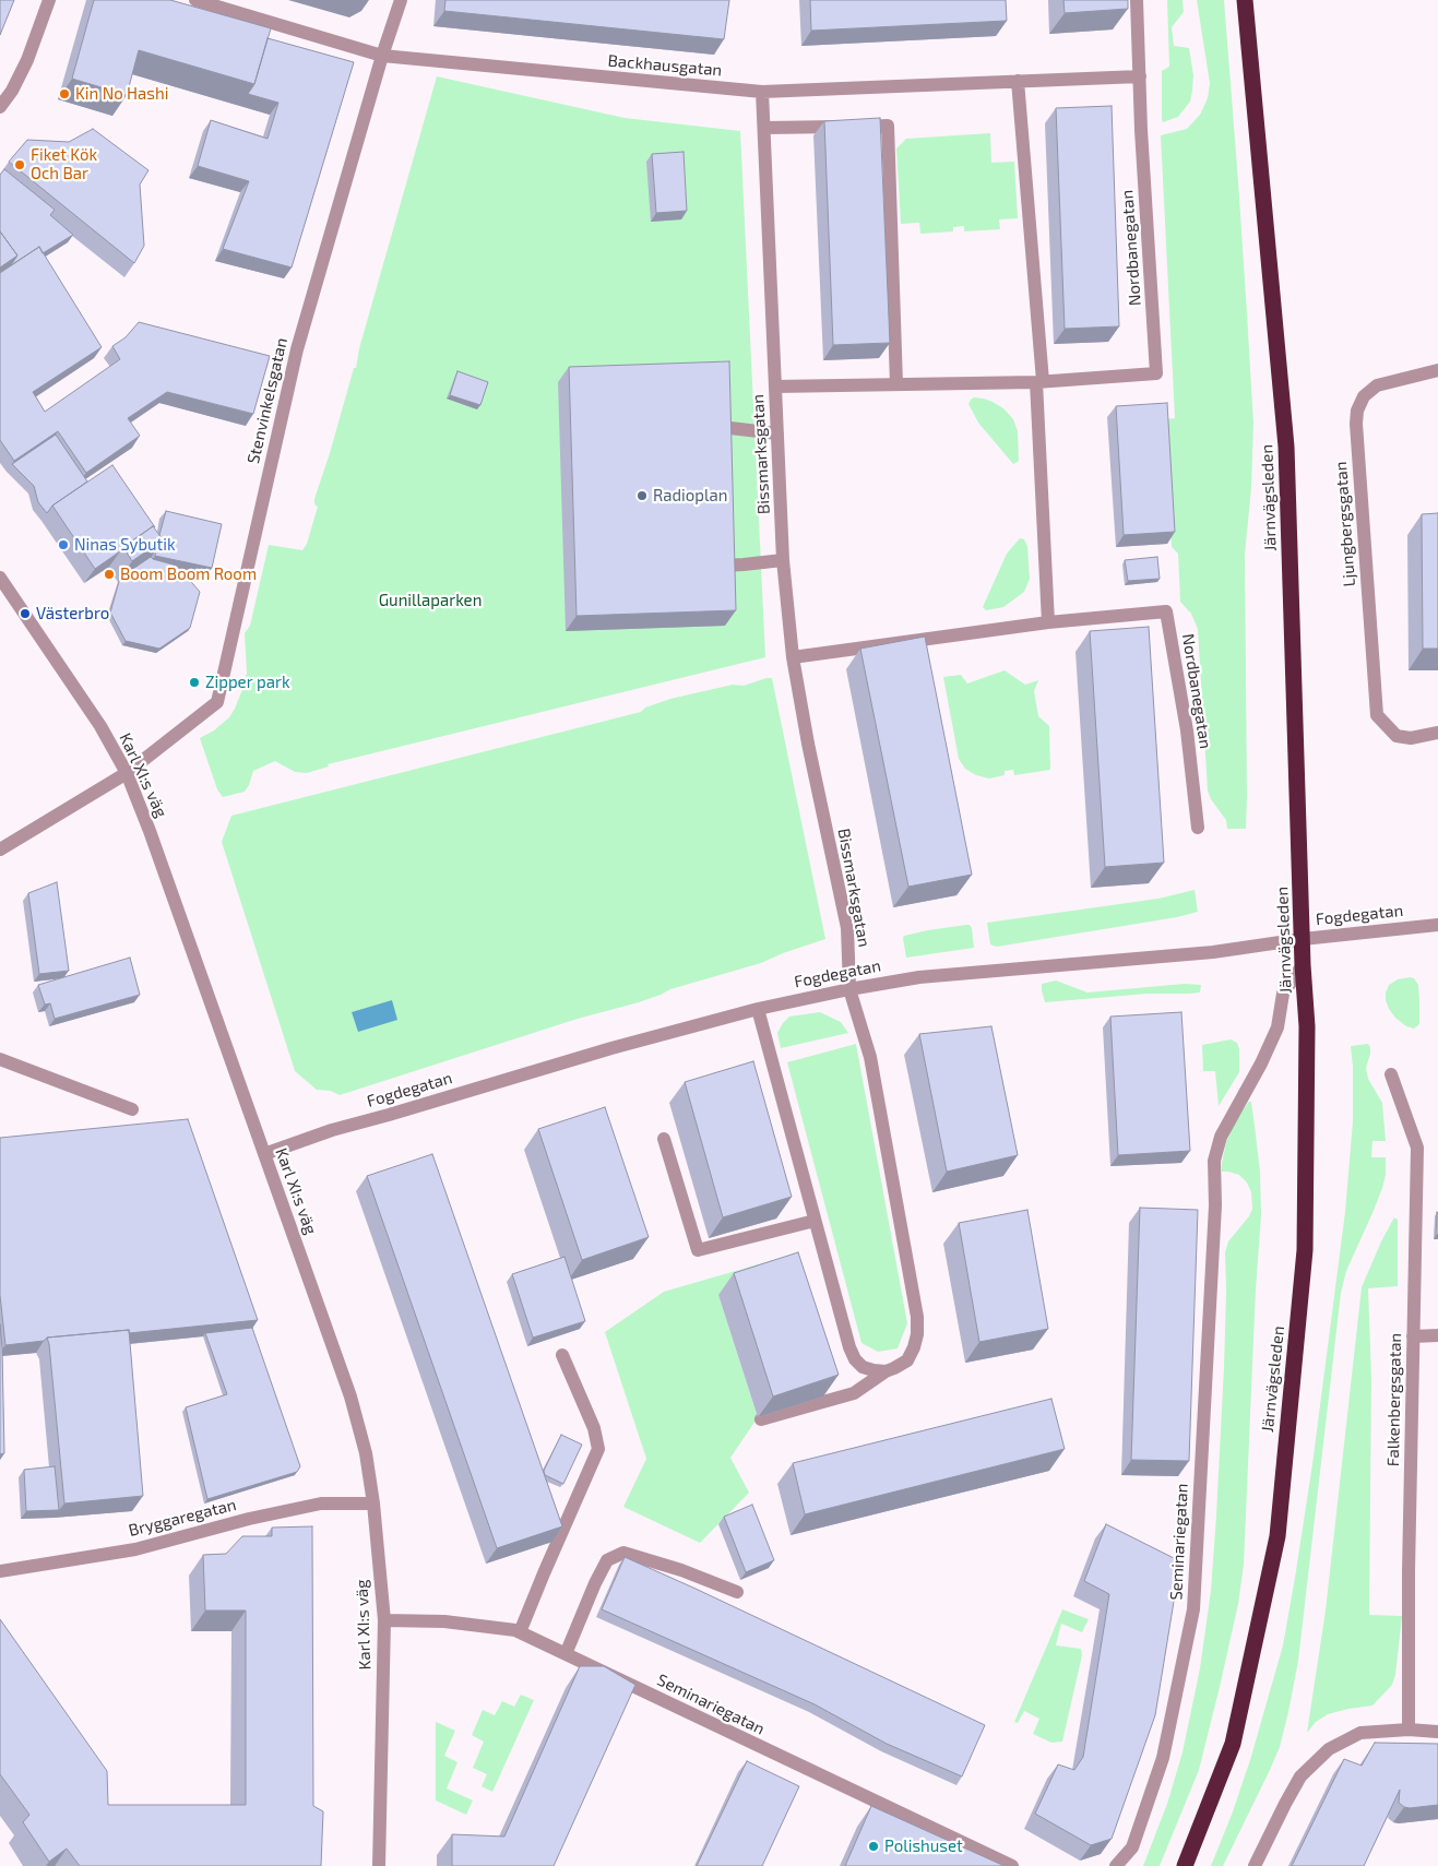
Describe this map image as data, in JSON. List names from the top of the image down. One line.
{"streets":{"highway":["Järnvägsleden"],"street":["Backhausgatan","Nordbanegatan","Stenvinkelsgatan","Bissmarksgatan","Ljungbergsgatan","Karl XI:s väg","Fogdegatan","Falkenbergsgatan","Bryggaregatan","Seminariegatan"]},"crossings":[["Backhausgatan","Nordbanegatan"],["Backhausgatan","Stenvinkelsgatan"],["Backhausgatan","Bissmarksgatan"],["Nordbanegatan","Bissmarksgatan"],["Stenvinkelsgatan","Karl XI:s väg"],["Bissmarksgatan","Fogdegatan"],["Järnvägsleden","Fogdegatan"],["Järnvägsleden","Seminariegatan"],["Karl XI:s väg","Fogdegatan"],["Karl XI:s väg","Bryggaregatan"],["Karl XI:s väg","Seminariegatan"]],"parks":["Gunillaparken"],"places":["Kin No Hashi","Fiket Kök Och Bar","Radioplan","Ninas Sybutik","Boom Boom Room","Västerbro","Zipper park","Polishuset"]}
